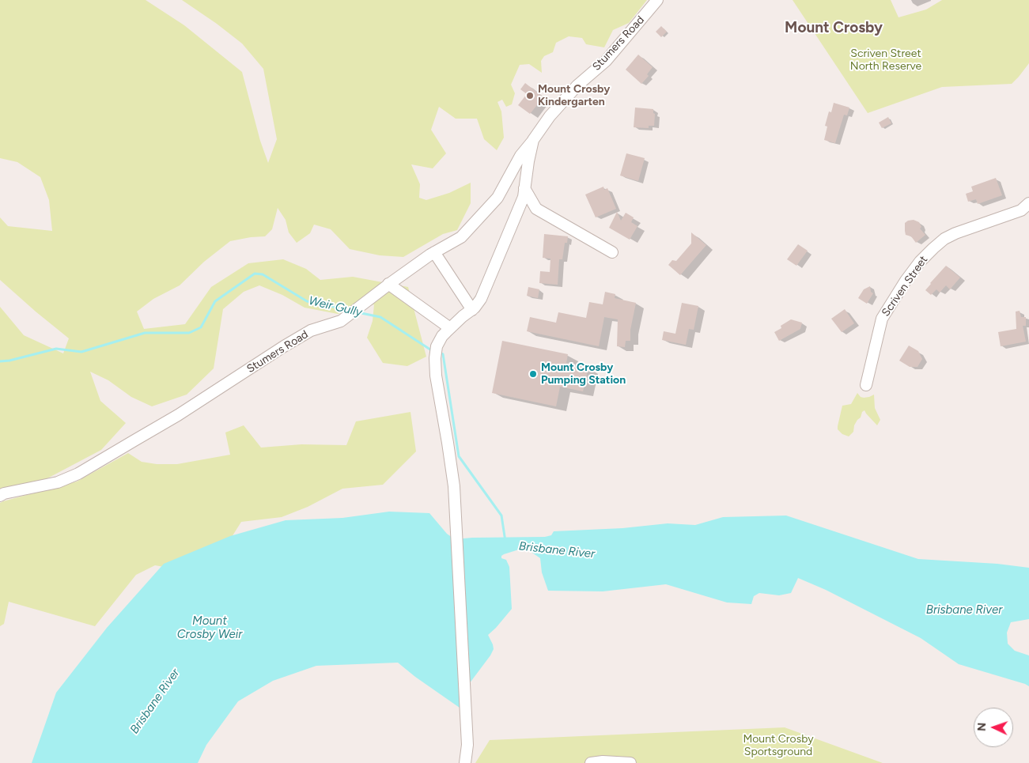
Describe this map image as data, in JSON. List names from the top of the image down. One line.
{"streets":{"street":["Stumers Road","Scriven Street"]},"districts":["Mount Crosby"],"water":["Weir Gully","Brisbane River","Mount Crosby Weir"],"parks":["Scriven Street North Reserve","Mount Crosby Sportsground"],"places":["Mount Crosby Kindergarten","Mount Crosby Pumping Station"],"north":"left"}
